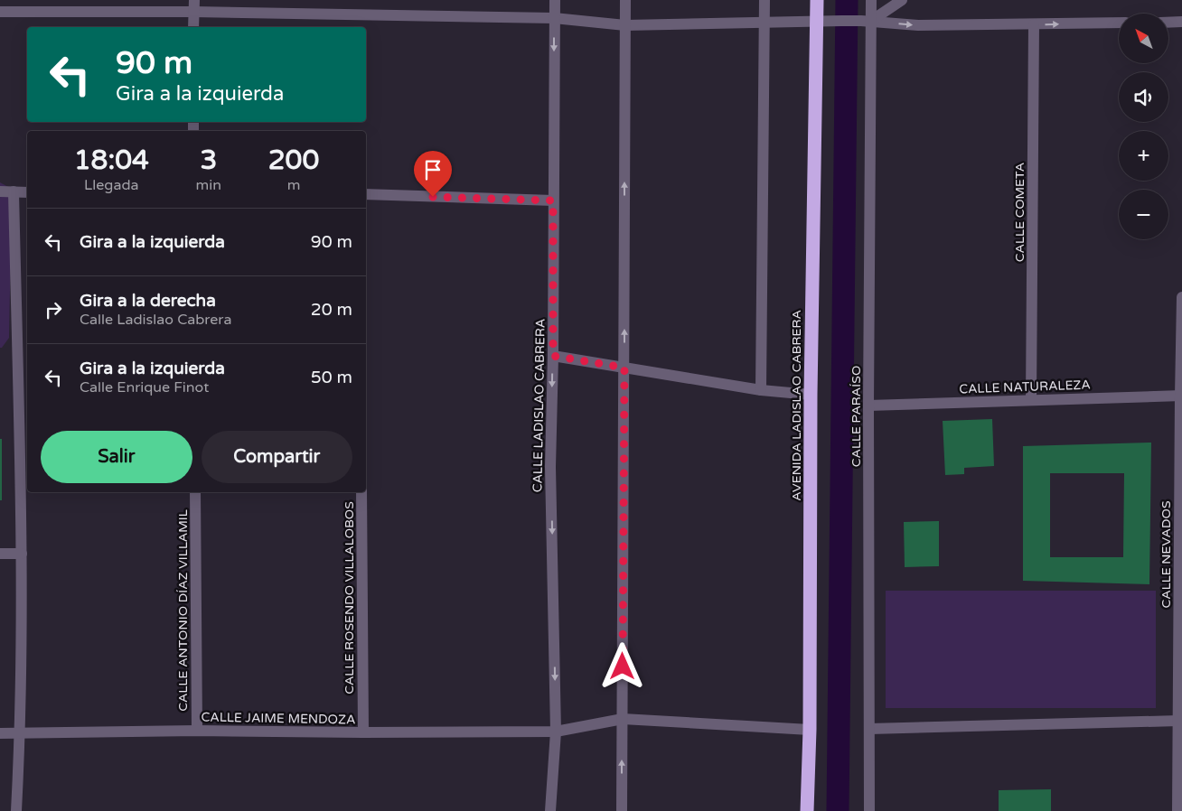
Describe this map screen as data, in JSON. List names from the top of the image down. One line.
{"streets":{"highway":["AVENIDA LADISLAO CABRERA"],"street":["CALLE COMETA","CALLE NATURALEZA","CALLE LADISLAO CABRERA","CALLE PARAÍSO","CALLE NEVADOS","CALLE ROSENDO VILLALOBOS","CALLE ANTONIO DÍAZ VILLAMIL","CALLE JAIME MENDOZA"]},"crossings":[["CALLE COMETA","CALLE NATURALEZA"],["CALLE NATURALEZA","CALLE PARAÍSO"],["CALLE NATURALEZA","CALLE NEVADOS"],["CALLE LADISLAO CABRERA","CALLE JAIME MENDOZA"],["AVENIDA LADISLAO CABRERA","CALLE JAIME MENDOZA"],["CALLE ROSENDO VILLALOBOS","CALLE JAIME MENDOZA"],["CALLE ANTONIO DÍAZ VILLAMIL","CALLE JAIME MENDOZA"]],"north":"top left","page":{"map_buttons":["+","−"],"turn":["90 m","Gira a la izquierda"],"eta":["18:04","Llegada","3","min","200","m"],"list":[{"name":"Gira a la izquierda","value":"90 m"},{"name":"Gira a la derecha","note":"Calle Ladislao Cabrera","value":"20 m"},{"name":"Gira a la izquierda","note":"Calle Enrique Finot","value":"50 m"}],"buttons":["Salir","Compartir"]}}
